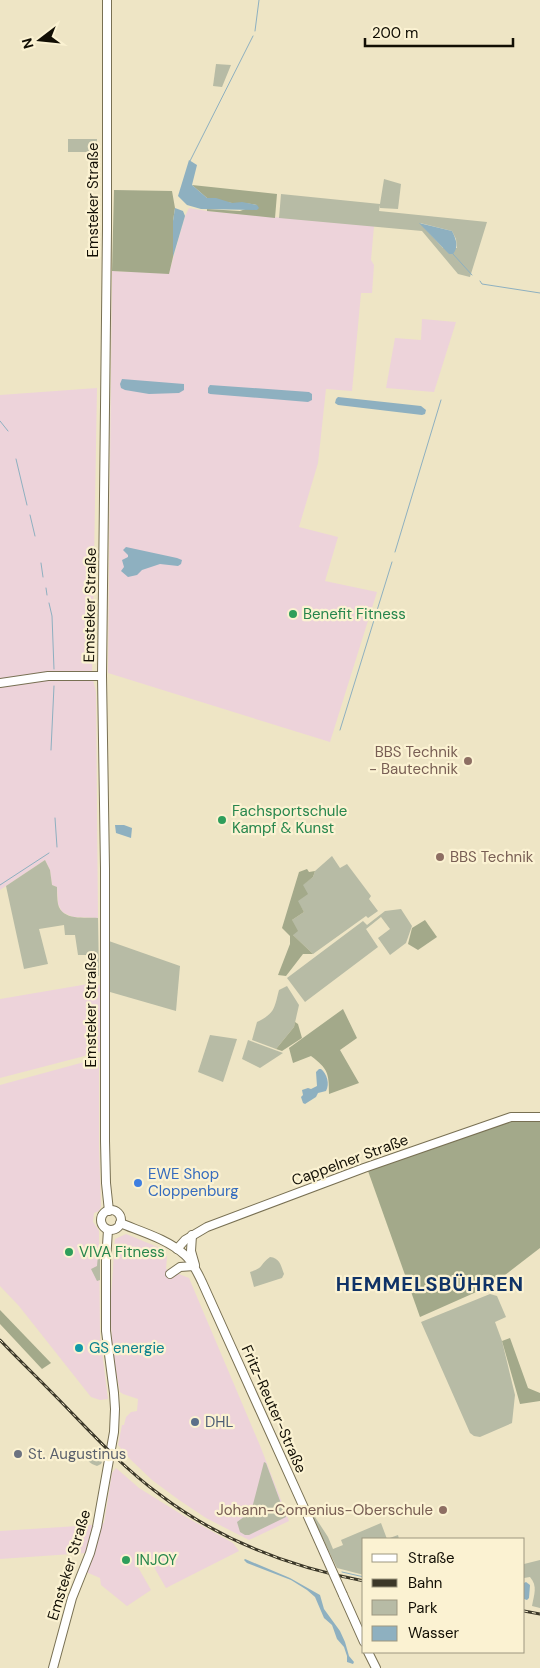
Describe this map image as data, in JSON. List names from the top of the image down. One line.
{"streets":{"street":["Emsteker Straße","Cappelner Straße","Fritz-Reuter-Straße"]},"crossings":[["Emsteker Straße","Fritz-Reuter-Straße"],["Cappelner Straße","Fritz-Reuter-Straße"]],"districts":["HEMMELSBÜHREN"],"places":["Benefit Fitness","BBS Technik - Bautechnik","Fachsportschule Kampf & Kunst","BBS Technik","EWE Shop Cloppenburg","VIVA Fitness","GS energie","DHL","St. Augustinus","Johann-Comenius-Oberschule","INJOY"],"legend":["Straße","Bahn","Park","Wasser"],"scale_bar":"200 m","north":"left"}
